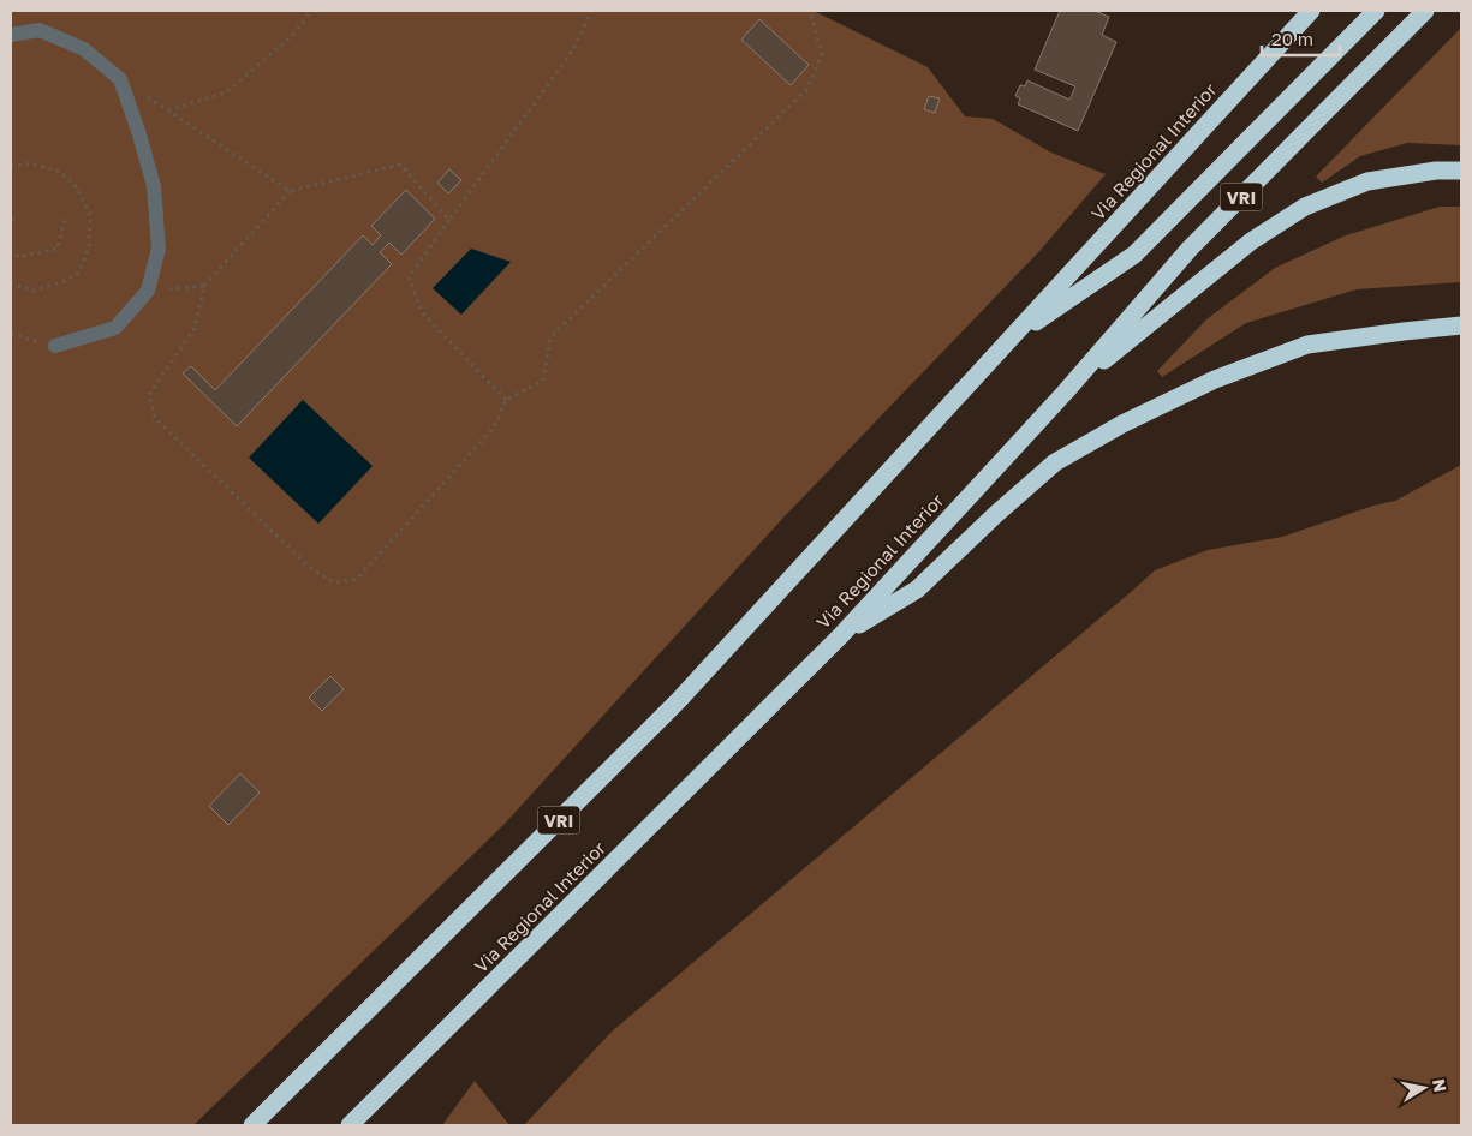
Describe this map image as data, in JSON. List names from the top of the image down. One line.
{"streets":{"highway":["Via Regional Interior","VRI"]},"scale_bar":"20 m","north":"right"}
